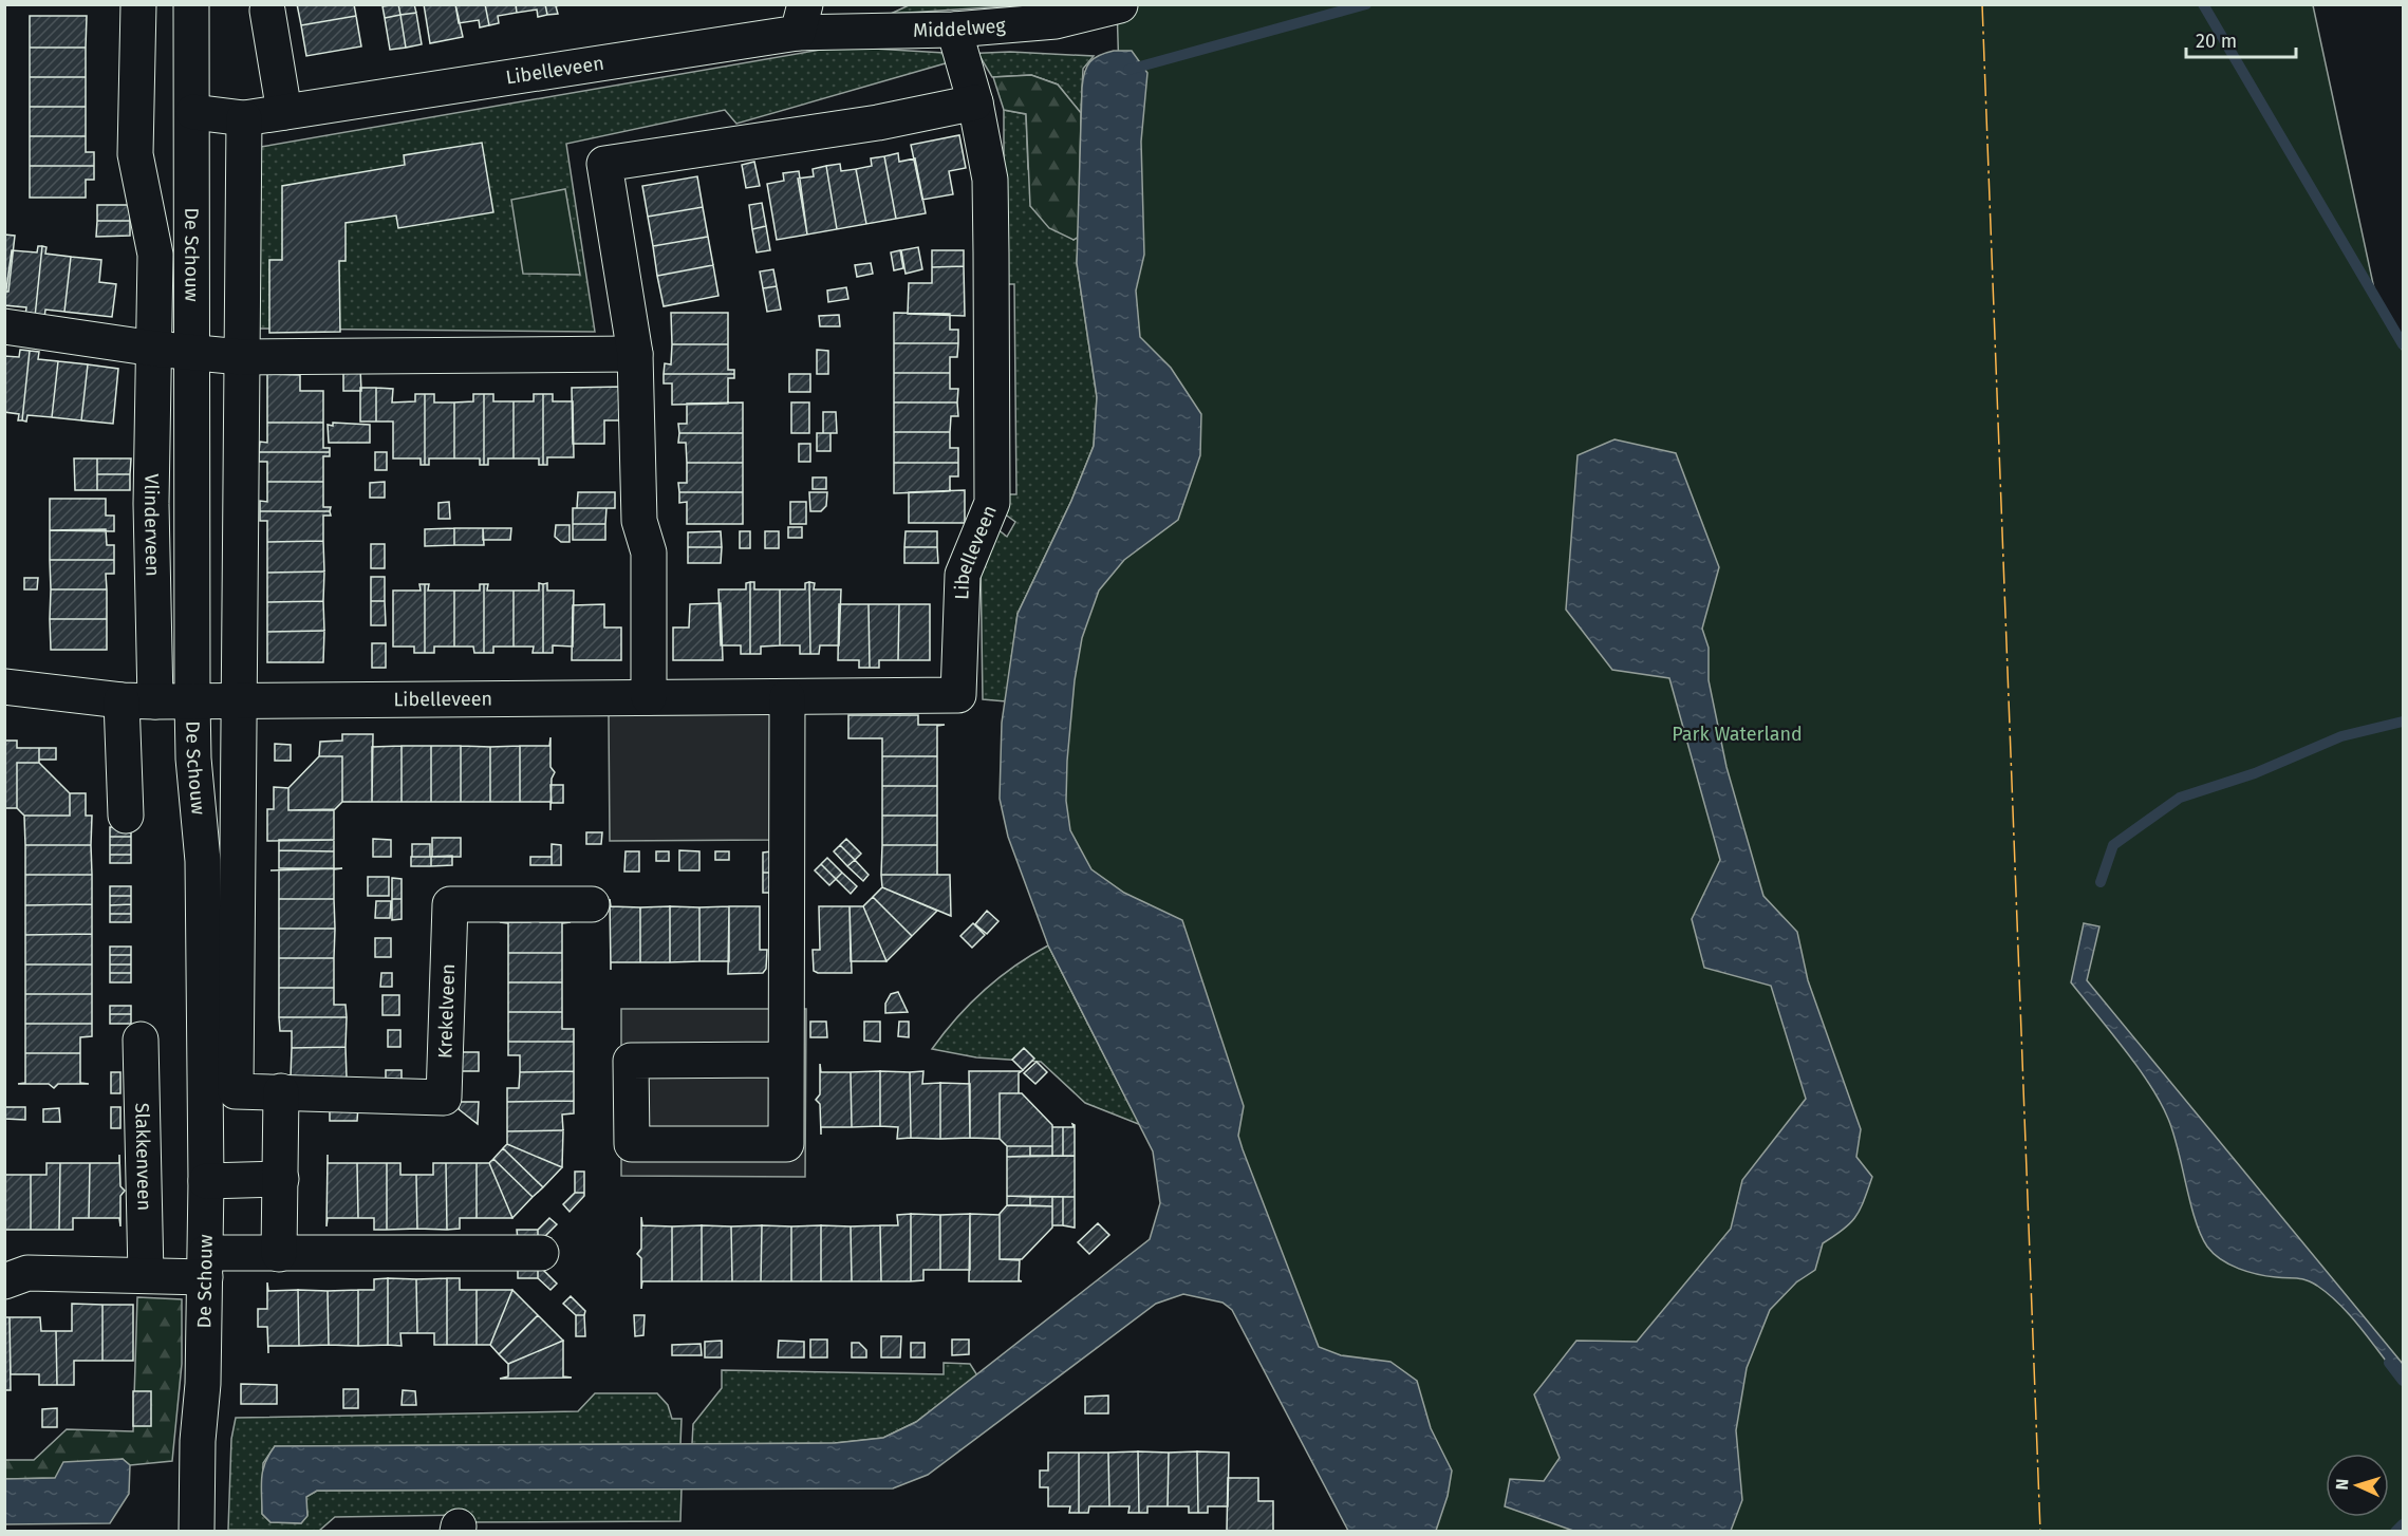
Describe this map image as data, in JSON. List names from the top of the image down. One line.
{"streets":{"street":["Middelweg","Libelleveen","De Schouw","Vlinderveen","Krekelveen","Slakkenveen"]},"crossings":[["Middelweg","Libelleveen"],["Libelleveen","De Schouw"],["Libelleveen","Krekelveen"]],"parks":["Park Waterland"],"scale_bar":"20 m","north":"left"}
